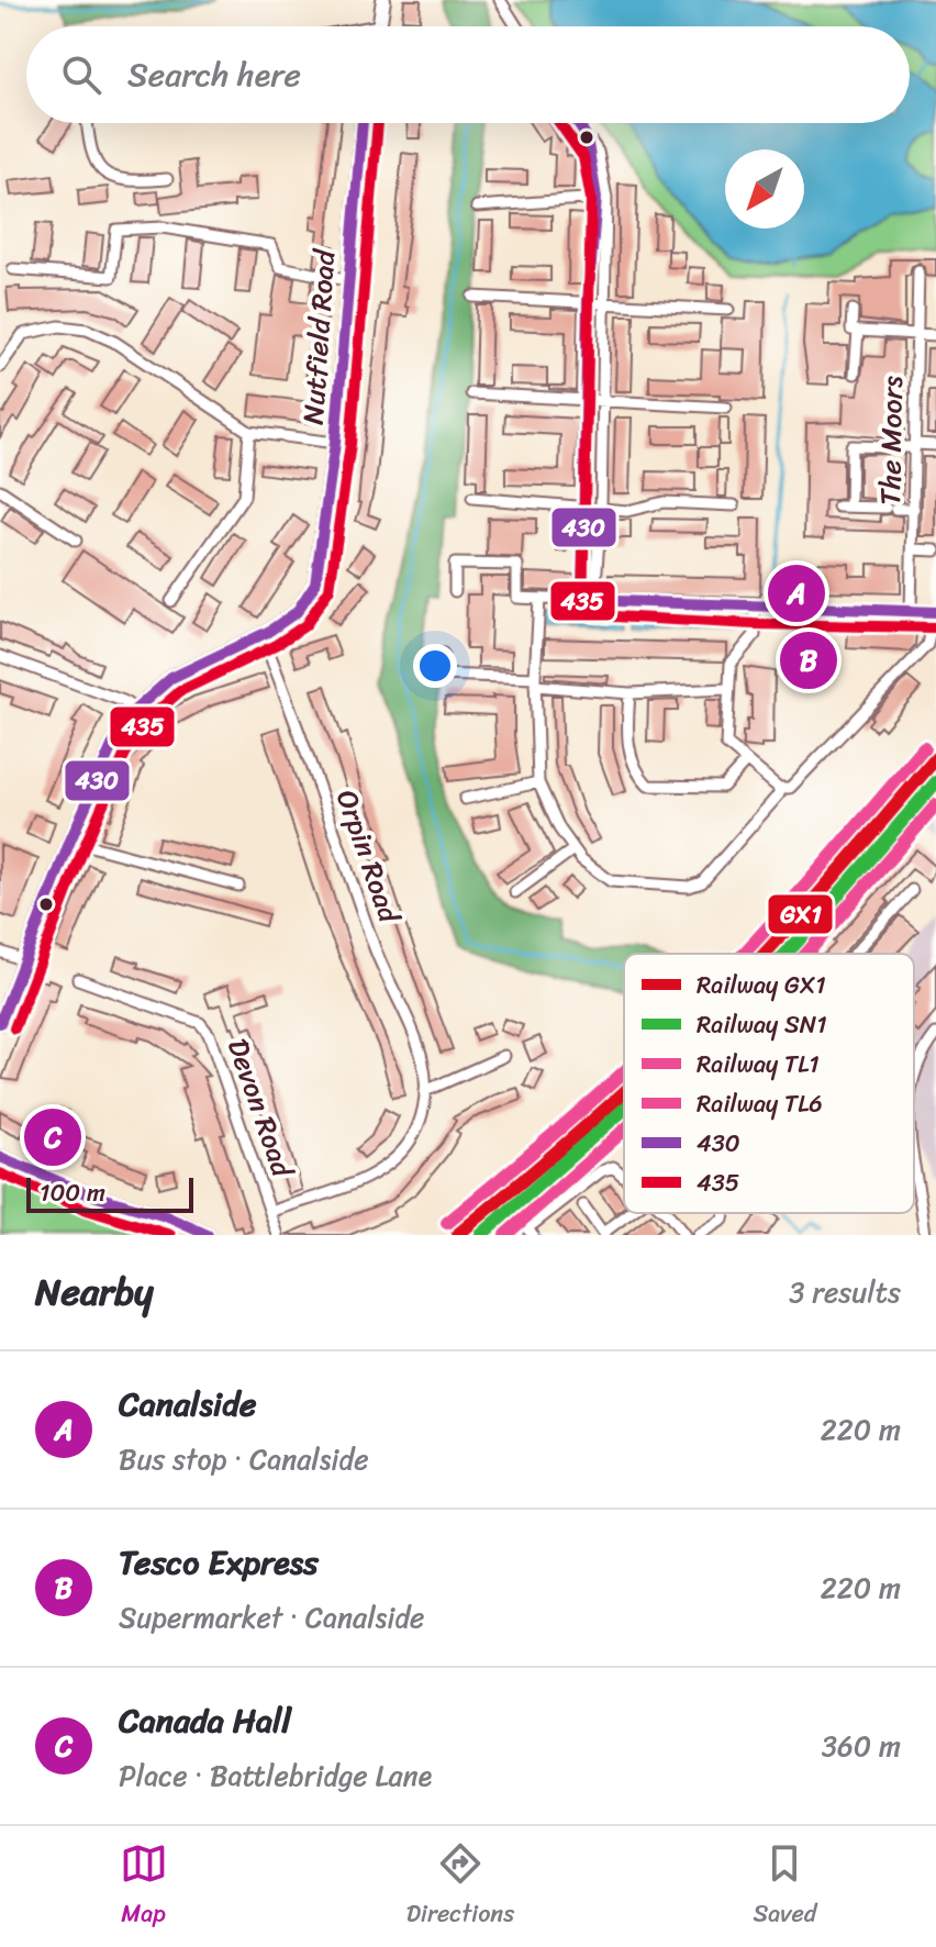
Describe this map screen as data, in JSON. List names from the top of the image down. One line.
{"streets":{"street":["Nutfield Road","The Moors","Orpin Road","Devon Road"]},"crossings":[["Nutfield Road","Orpin Road"],["Orpin Road","Devon Road"]],"lines":["transit line 430","transit line 435","rail line TL1","rail line GX1","rail line SN1","rail line TL6"],"legend":["Railway GX1","Railway SN1","Railway TL1","Railway TL6","430","435"],"scale_bar":"100 m","north":"bottom left","page":{"search":"Search here","pins":["A","B","C"],"scale":"100 m","heading":["Nearby","3 results"],"list":[{"mark":"A","name":"Canalside","note":"Bus stop · Canalside","value":"220 m"},{"mark":"B","name":"Tesco Express","note":"Supermarket · Canalside","value":"220 m"},{"mark":"C","name":"Canada Hall","note":"Place · Battlebridge Lane","value":"360 m"}],"nav":["Map","Directions","Saved"]}}
